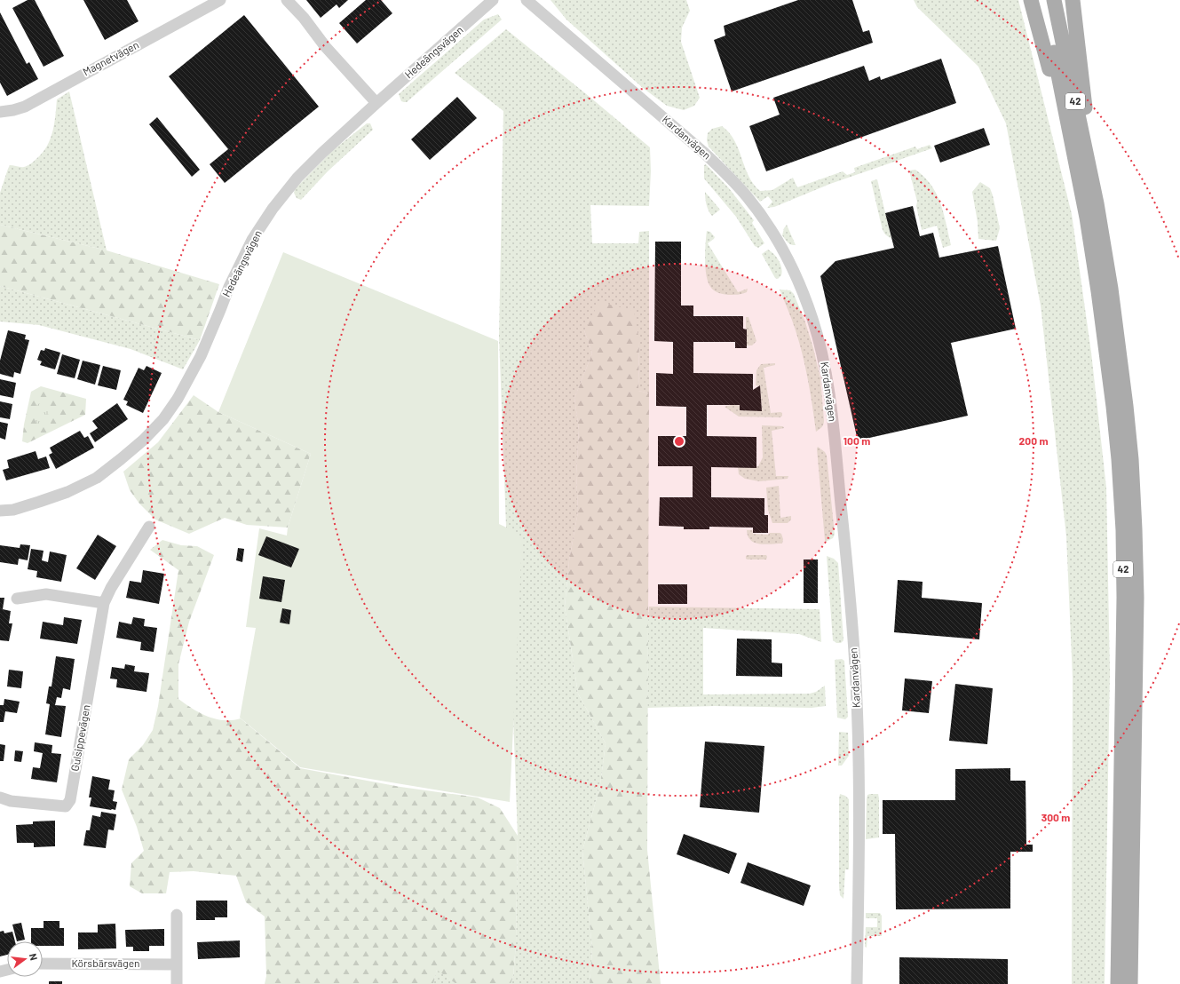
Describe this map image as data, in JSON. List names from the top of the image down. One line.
{"streets":{"main road":["42"],"street":["Hedeängsvägen","Magnetvägen","Kardanvägen","Gulsippevägen","Körsbärsvägen"]},"north":"right","rings":["100 m","200 m","300 m"]}
